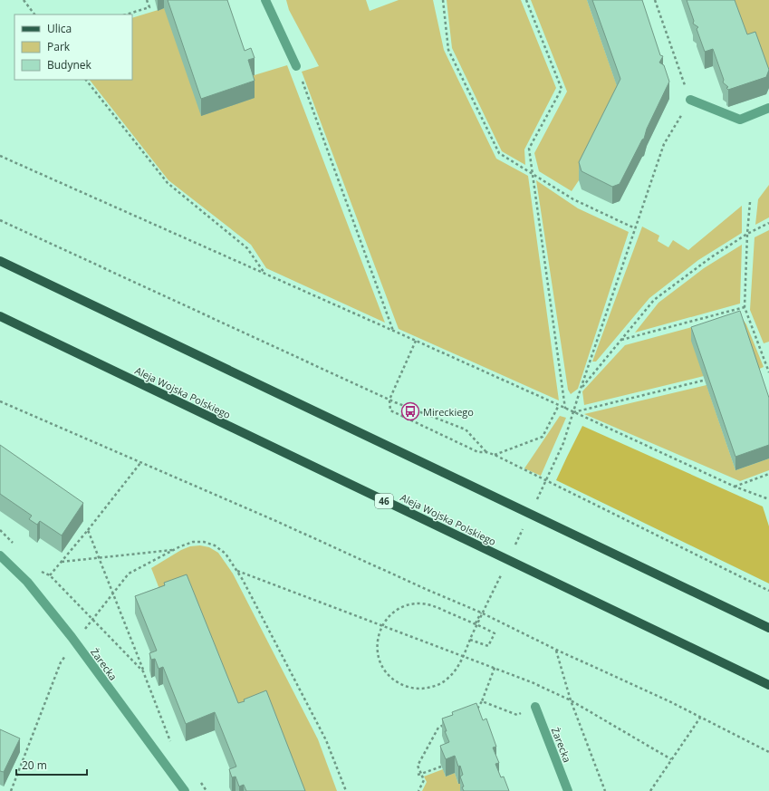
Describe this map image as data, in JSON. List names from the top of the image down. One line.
{"streets":{"main road":["Aleja Wojska Polskiego","46"],"street":["Żarecka"]},"places":{"bus stop":["Mireckiego"]},"legend":["Ulica","Park","Budynek"],"scale_bar":"20 m"}
